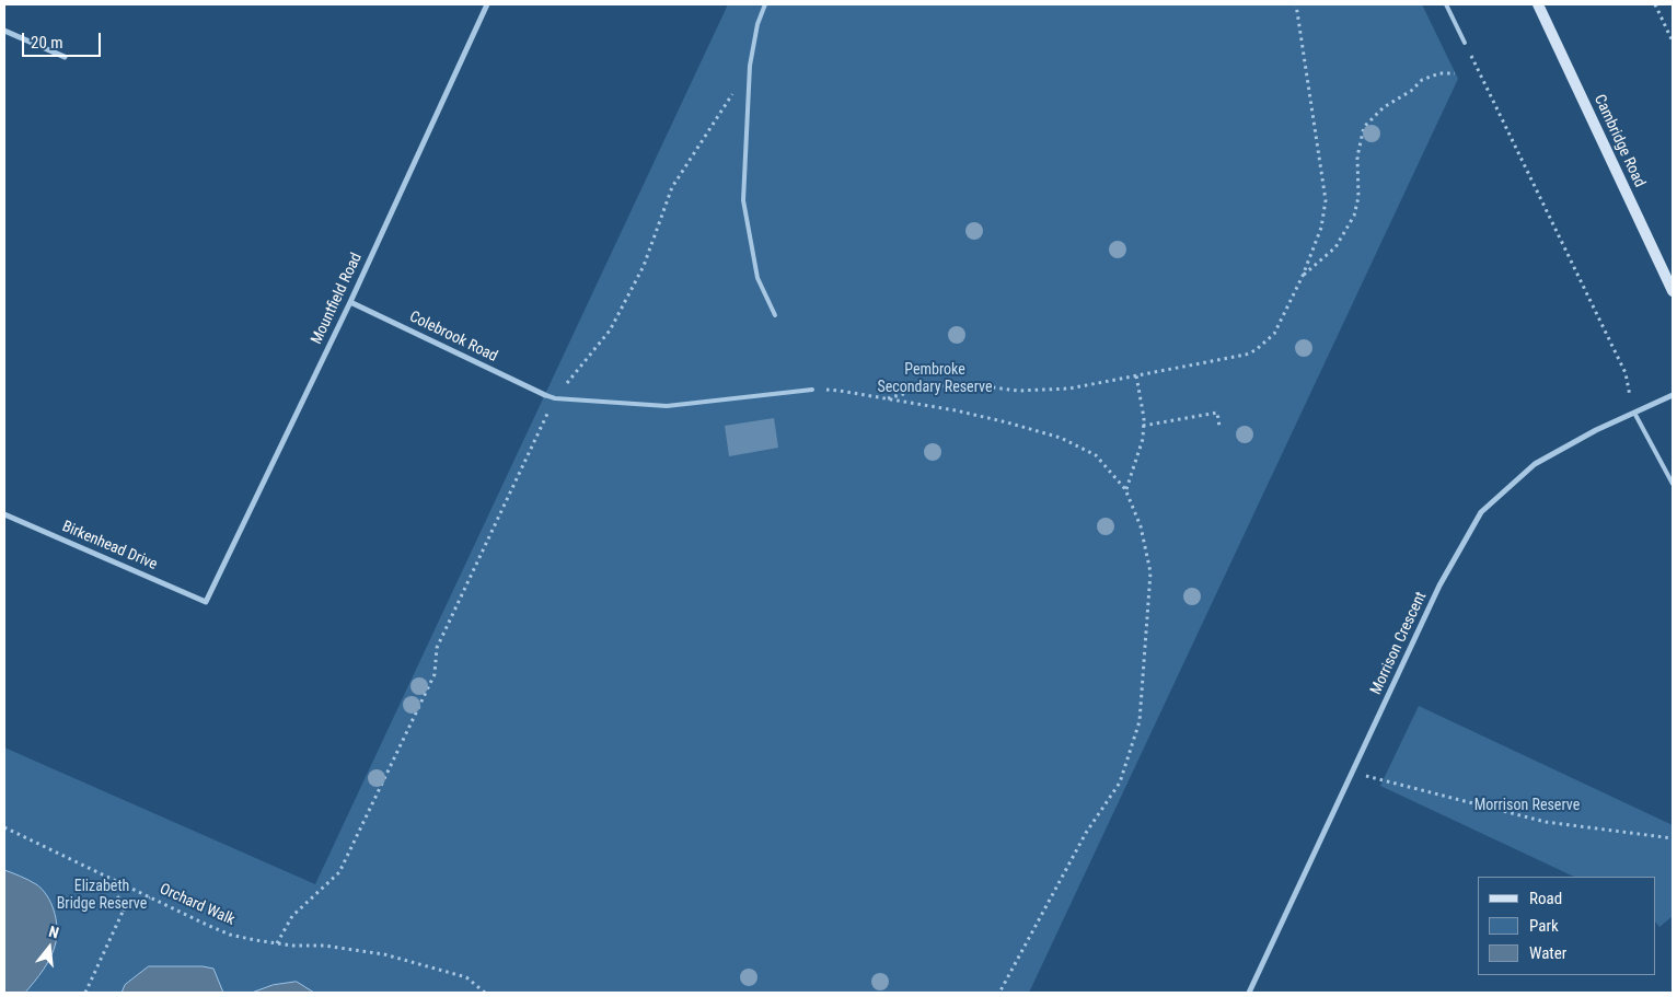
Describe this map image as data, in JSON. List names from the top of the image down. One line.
{"streets":{"main road":["Cambridge Road"],"street":["Mountfield Road","Colebrook Road","Birkenhead Drive","Morrison Crescent"],"path":["Orchard Walk"]},"crossings":[["Mountfield Road","Colebrook Road"],["Mountfield Road","Birkenhead Drive"]],"parks":["Pembroke Secondary Reserve","Morrison Reserve","Elizabeth Bridge Reserve"],"legend":["Road","Park","Water"],"scale_bar":"20 m","north":"top"}
